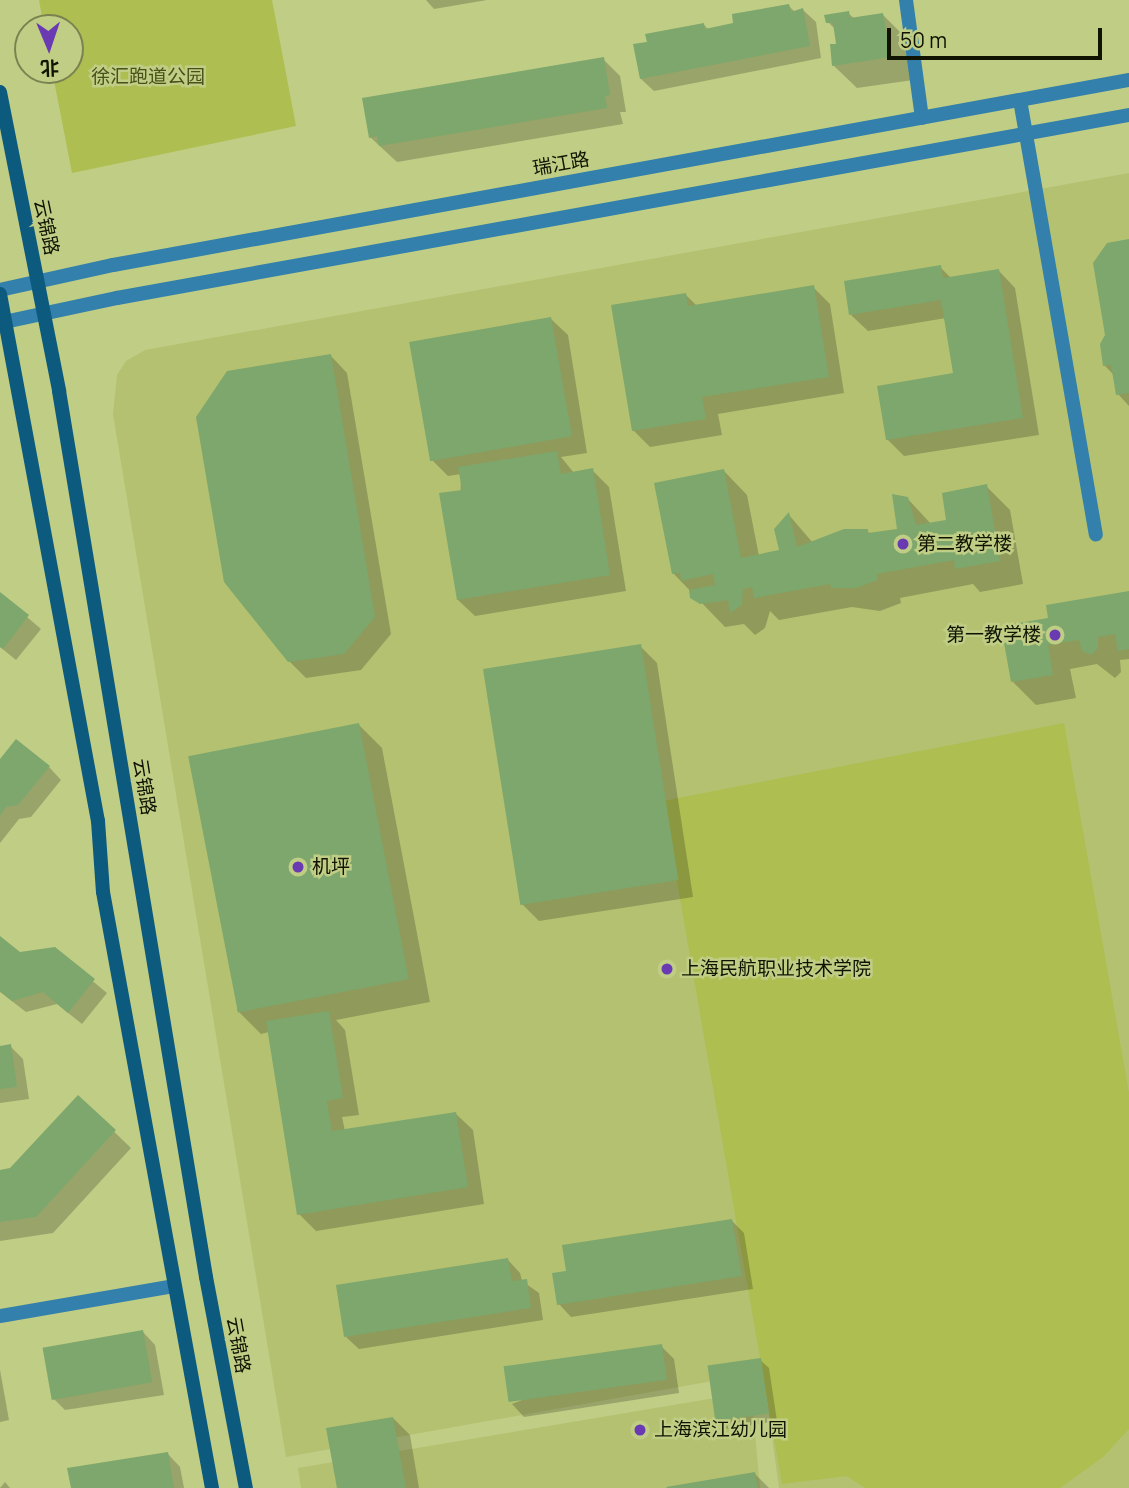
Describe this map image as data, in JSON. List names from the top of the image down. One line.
{"streets":{"main road":["云锦路"],"street":["瑞江路"]},"crossings":[["瑞江路","云锦路"]],"parks":["徐汇跑道公园"],"places":["第二教学楼","第一教学楼","机坪","上海民航职业技术学院","上海滨江幼儿园"],"scale_bar":"50 m","north":"bottom"}
